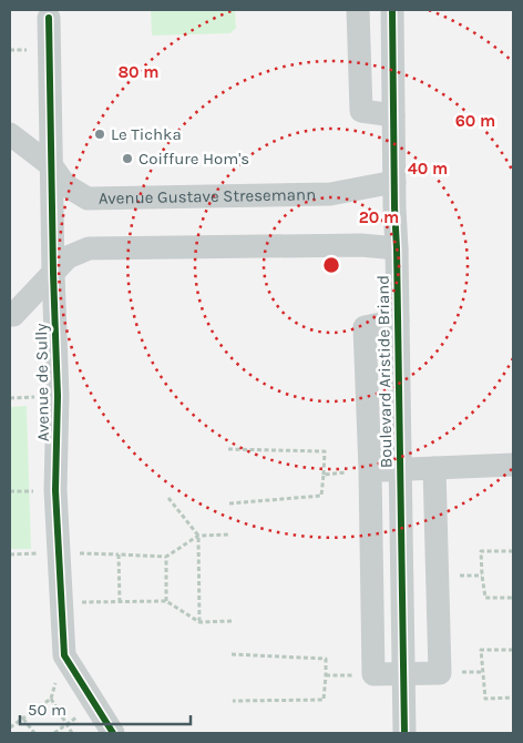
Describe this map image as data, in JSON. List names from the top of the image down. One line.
{"streets":{"street":["Avenue Gustave Stresemann","Boulevard Aristide Briand","Avenue de Sully"]},"crossings":[["Avenue Gustave Stresemann","Boulevard Aristide Briand"],["Avenue Gustave Stresemann","Avenue de Sully"]],"places":["Le Tichka","Coiffure Hom's"],"scale_bar":"50 m","rings":["80 m","60 m","40 m","20 m"]}
